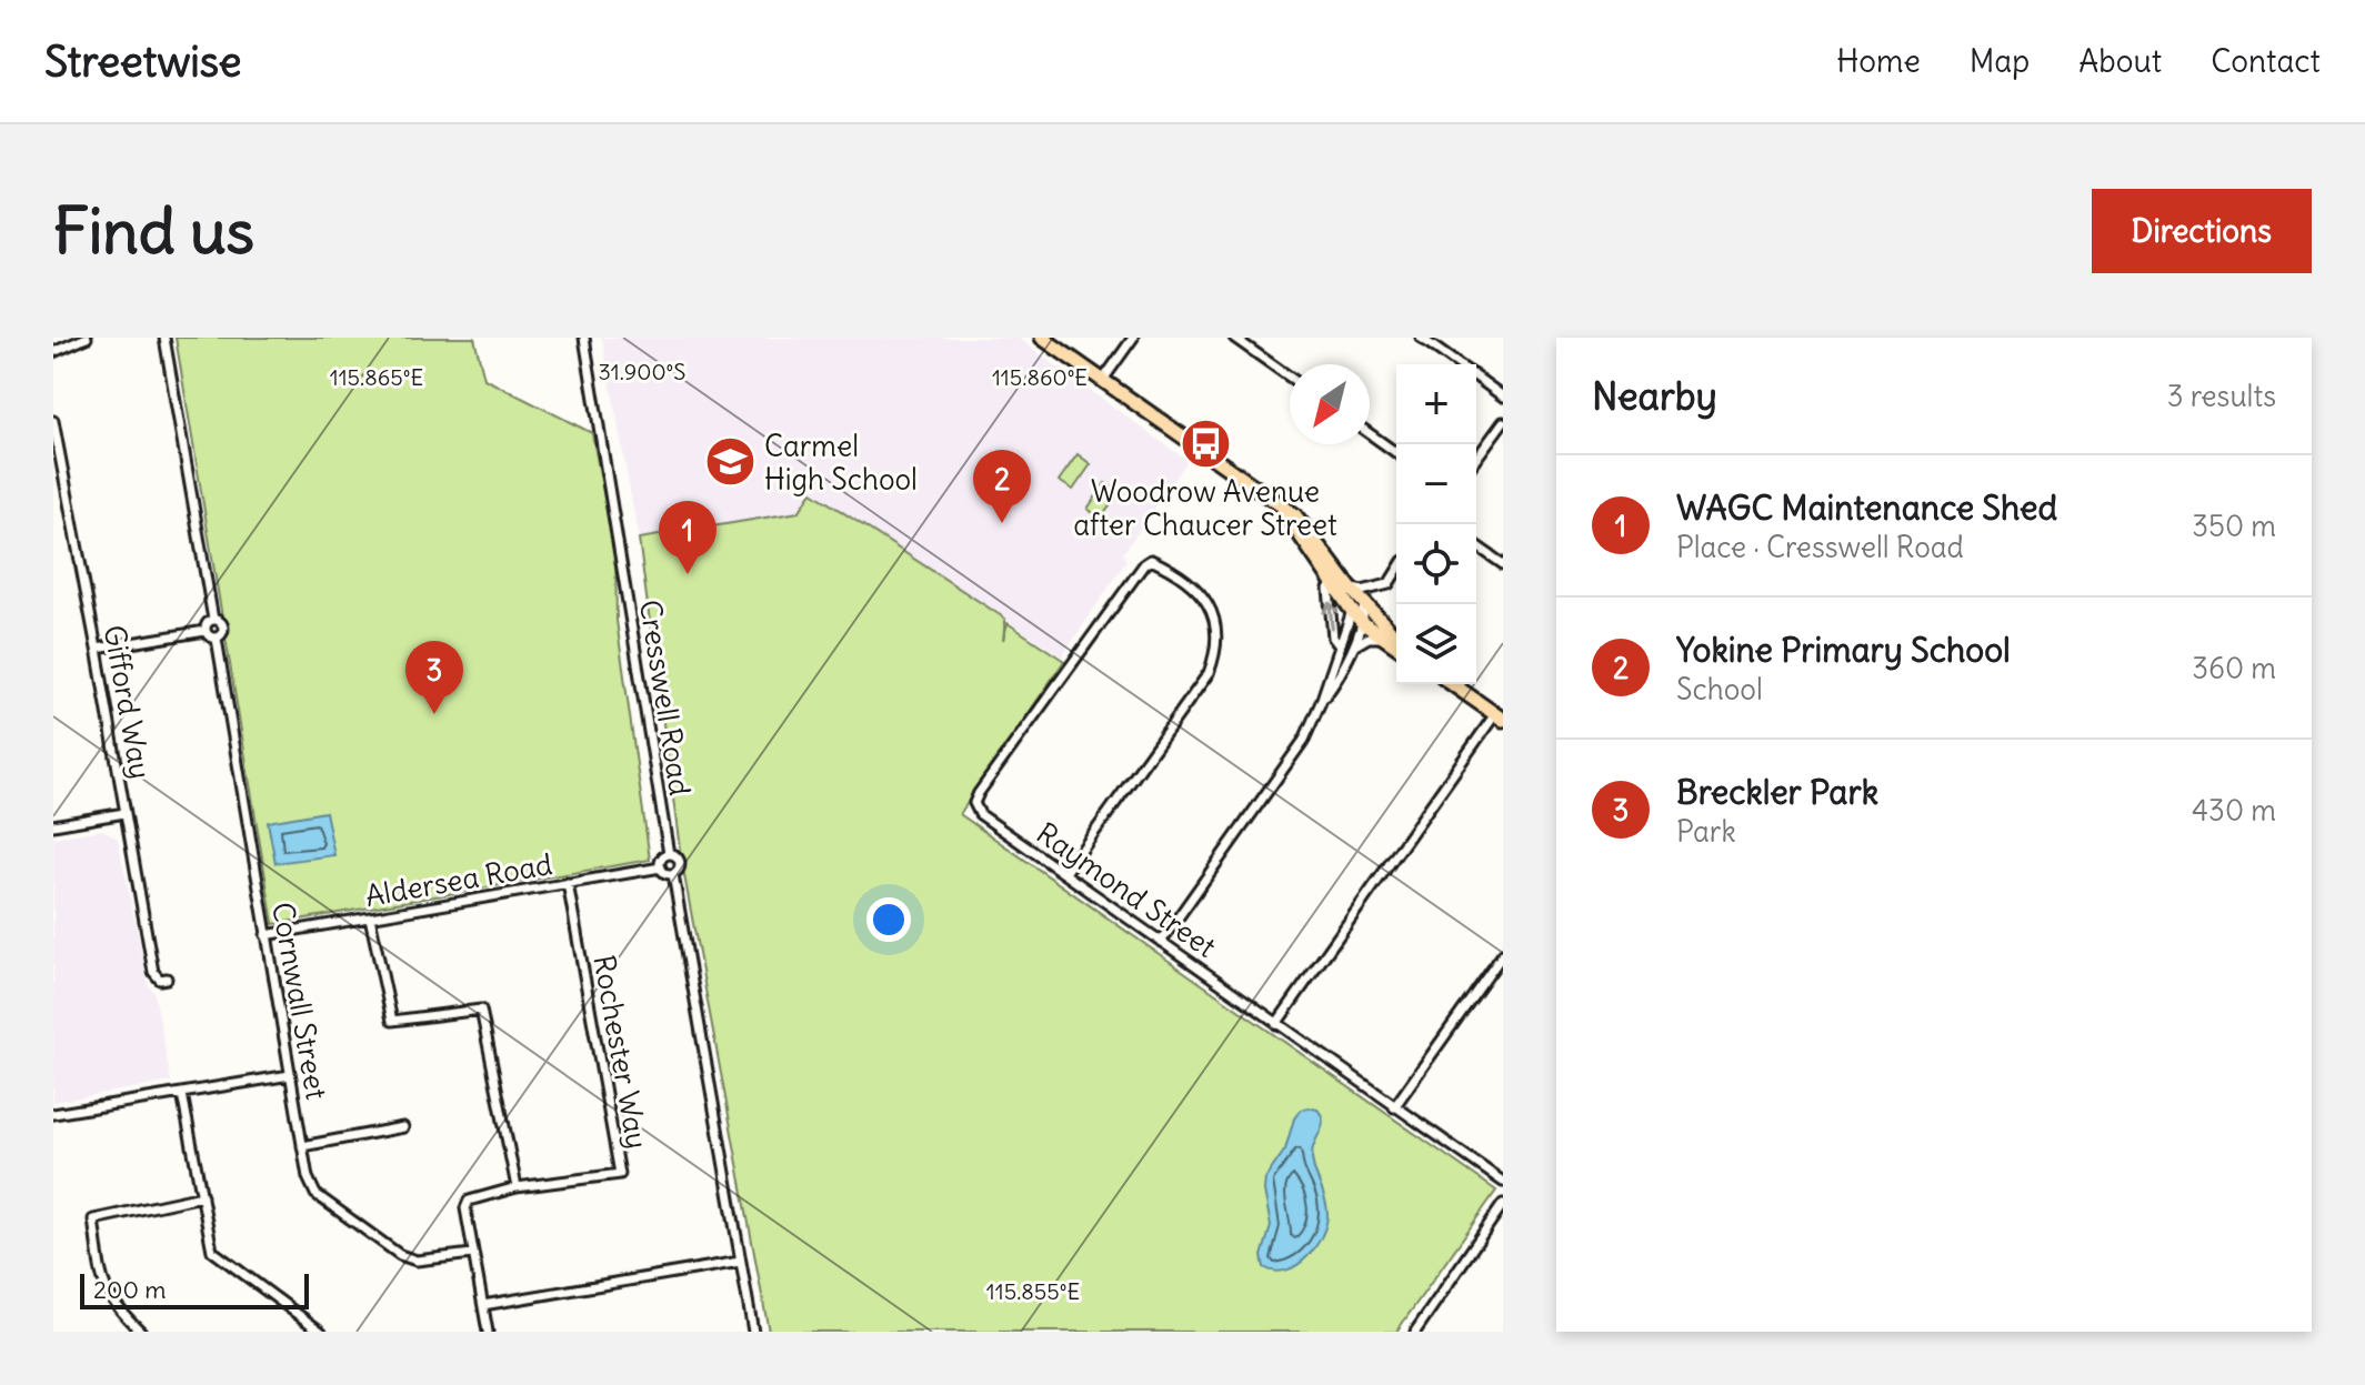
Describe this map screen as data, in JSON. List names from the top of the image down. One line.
{"streets":{"street":["Cresswell Road","Gifford Way","Aldersea Road","Raymond Street","Cornwall Street","Rochester Way"]},"crossings":[["Cresswell Road","Aldersea Road"],["Aldersea Road","Cornwall Street"],["Aldersea Road","Rochester Way"],["Cornwall Street","Rochester Way"]],"places":{"bus stop":["Woodrow Avenue after Chaucer Street"],"school or university":["Carmel High School"]},"scale_bar":"200 m","north":"bottom left","page":{"header":"Streetwise","nav":["Home","Map","About","Contact"],"buttons":"Directions","title":"Find us","heading":["Nearby","3 results"],"map_buttons":["+","−"],"pins":["2","1","3"],"list":[{"mark":"1","name":"WAGC Maintenance Shed","note":"Place · Cresswell Road","value":"350 m"},{"mark":"2","name":"Yokine Primary School","note":"School","value":"360 m"},{"mark":"3","name":"Breckler Park","note":"Park","value":"430 m"}],"scale":"200 m"},"coordinates":["31.900°S","115.865°E","115.860°E","115.855°E"]}
